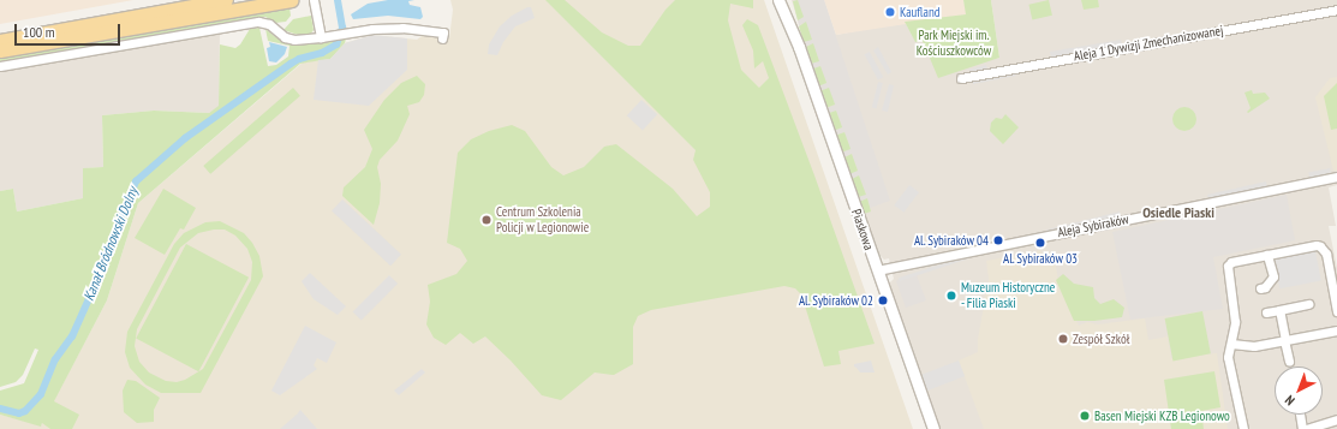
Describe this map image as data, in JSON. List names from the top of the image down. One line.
{"streets":{"street":["Aleja 1 Dywizji Zmechanizowanej","Aleja Sybiraków","Piaskowa"]},"crossings":[["Aleja Sybiraków","Piaskowa"]],"districts":["Osiedle Piaski"],"water":["Kanał Bródnowski Dolny"],"parks":["Park Miejski im. Kościuszkowców"],"places":["Kaufland","Centrum Szkolenia Policji w Legionowie","Al. Sybiraków 04","Al. Sybiraków 03","Muzeum Historyczne - Filia Piaski","Al. Sybiraków 02","Zespół Szkół","Basen Miejski KZB Legionowo"],"scale_bar":"100 m","north":"bottom left"}
